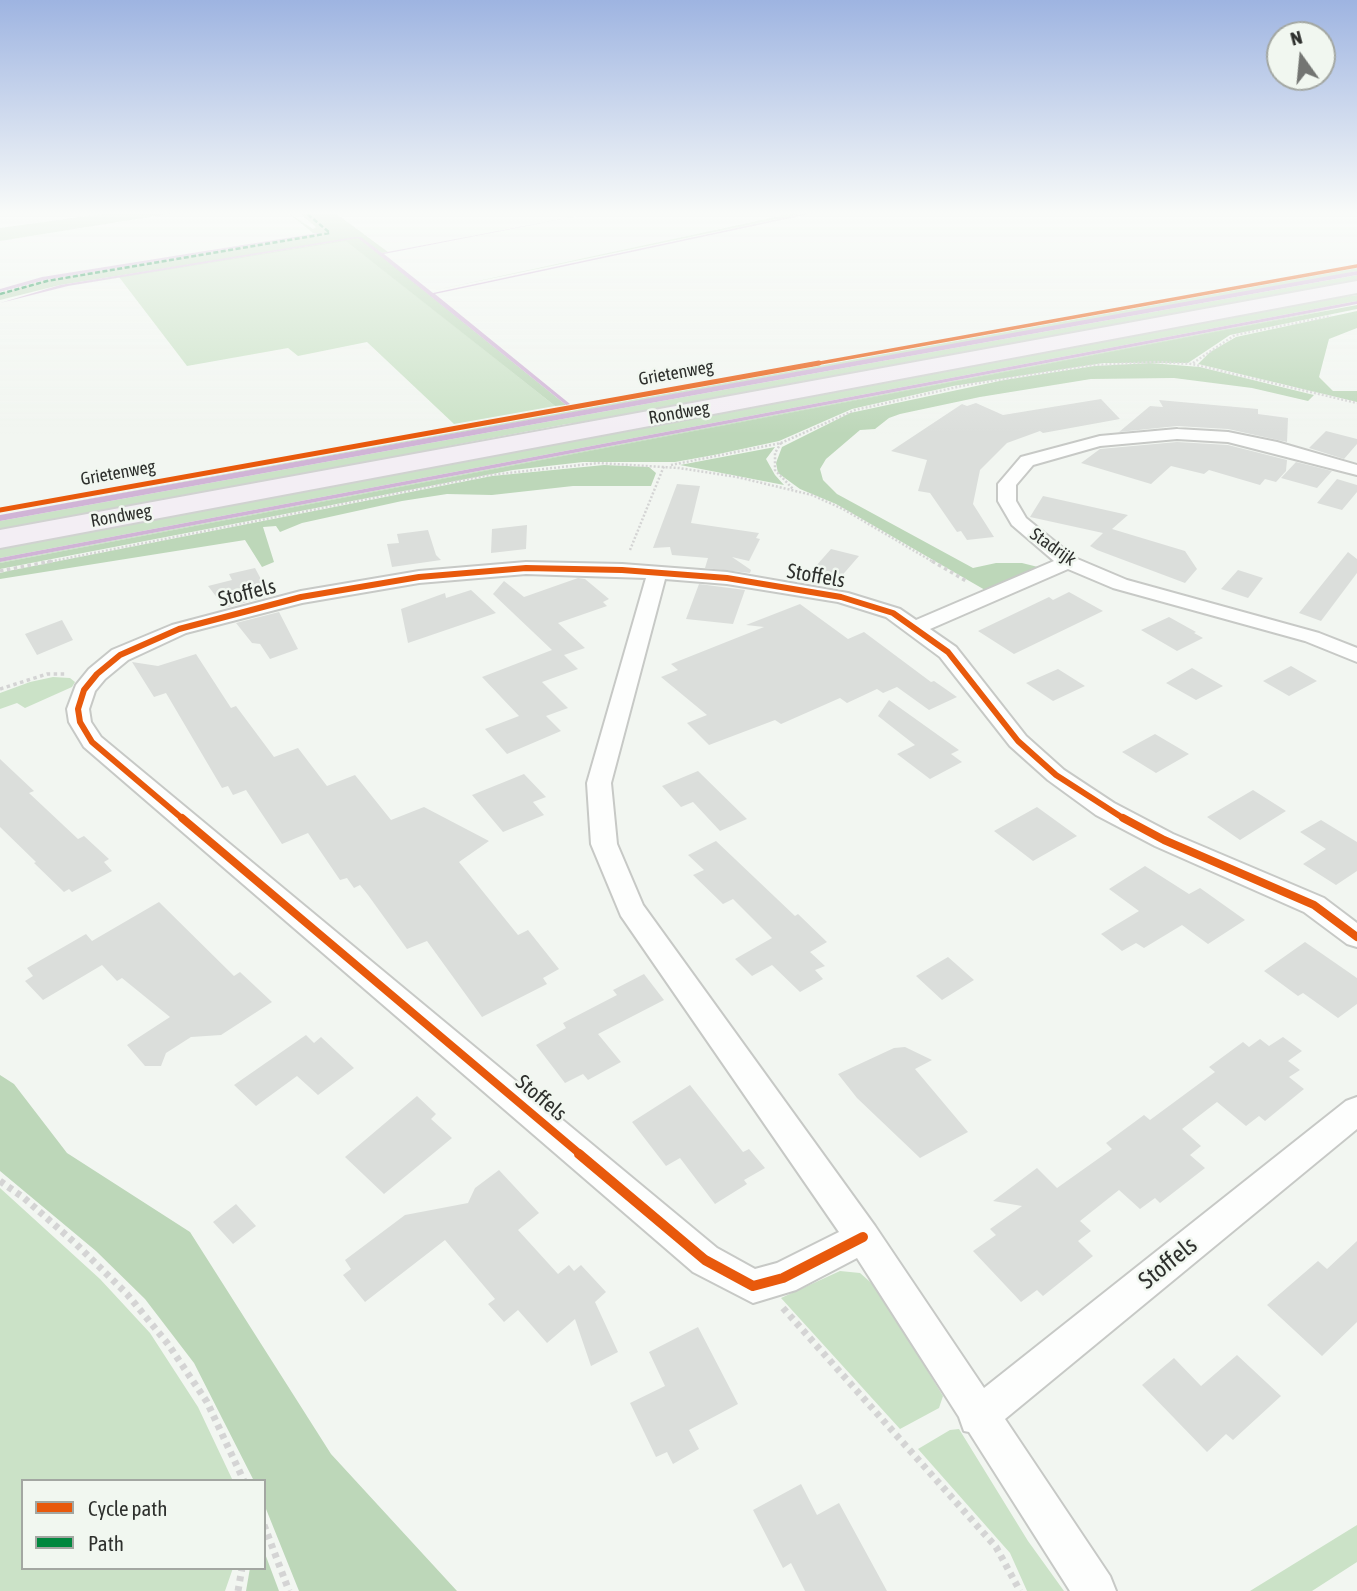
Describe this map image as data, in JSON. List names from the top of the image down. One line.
{"streets":{"main road":["Rondweg"],"street":["Stadrijk","Stoffels"],"cycle path":["Grietenweg"]},"legend":["Cycle path","Path"],"north":"top"}
